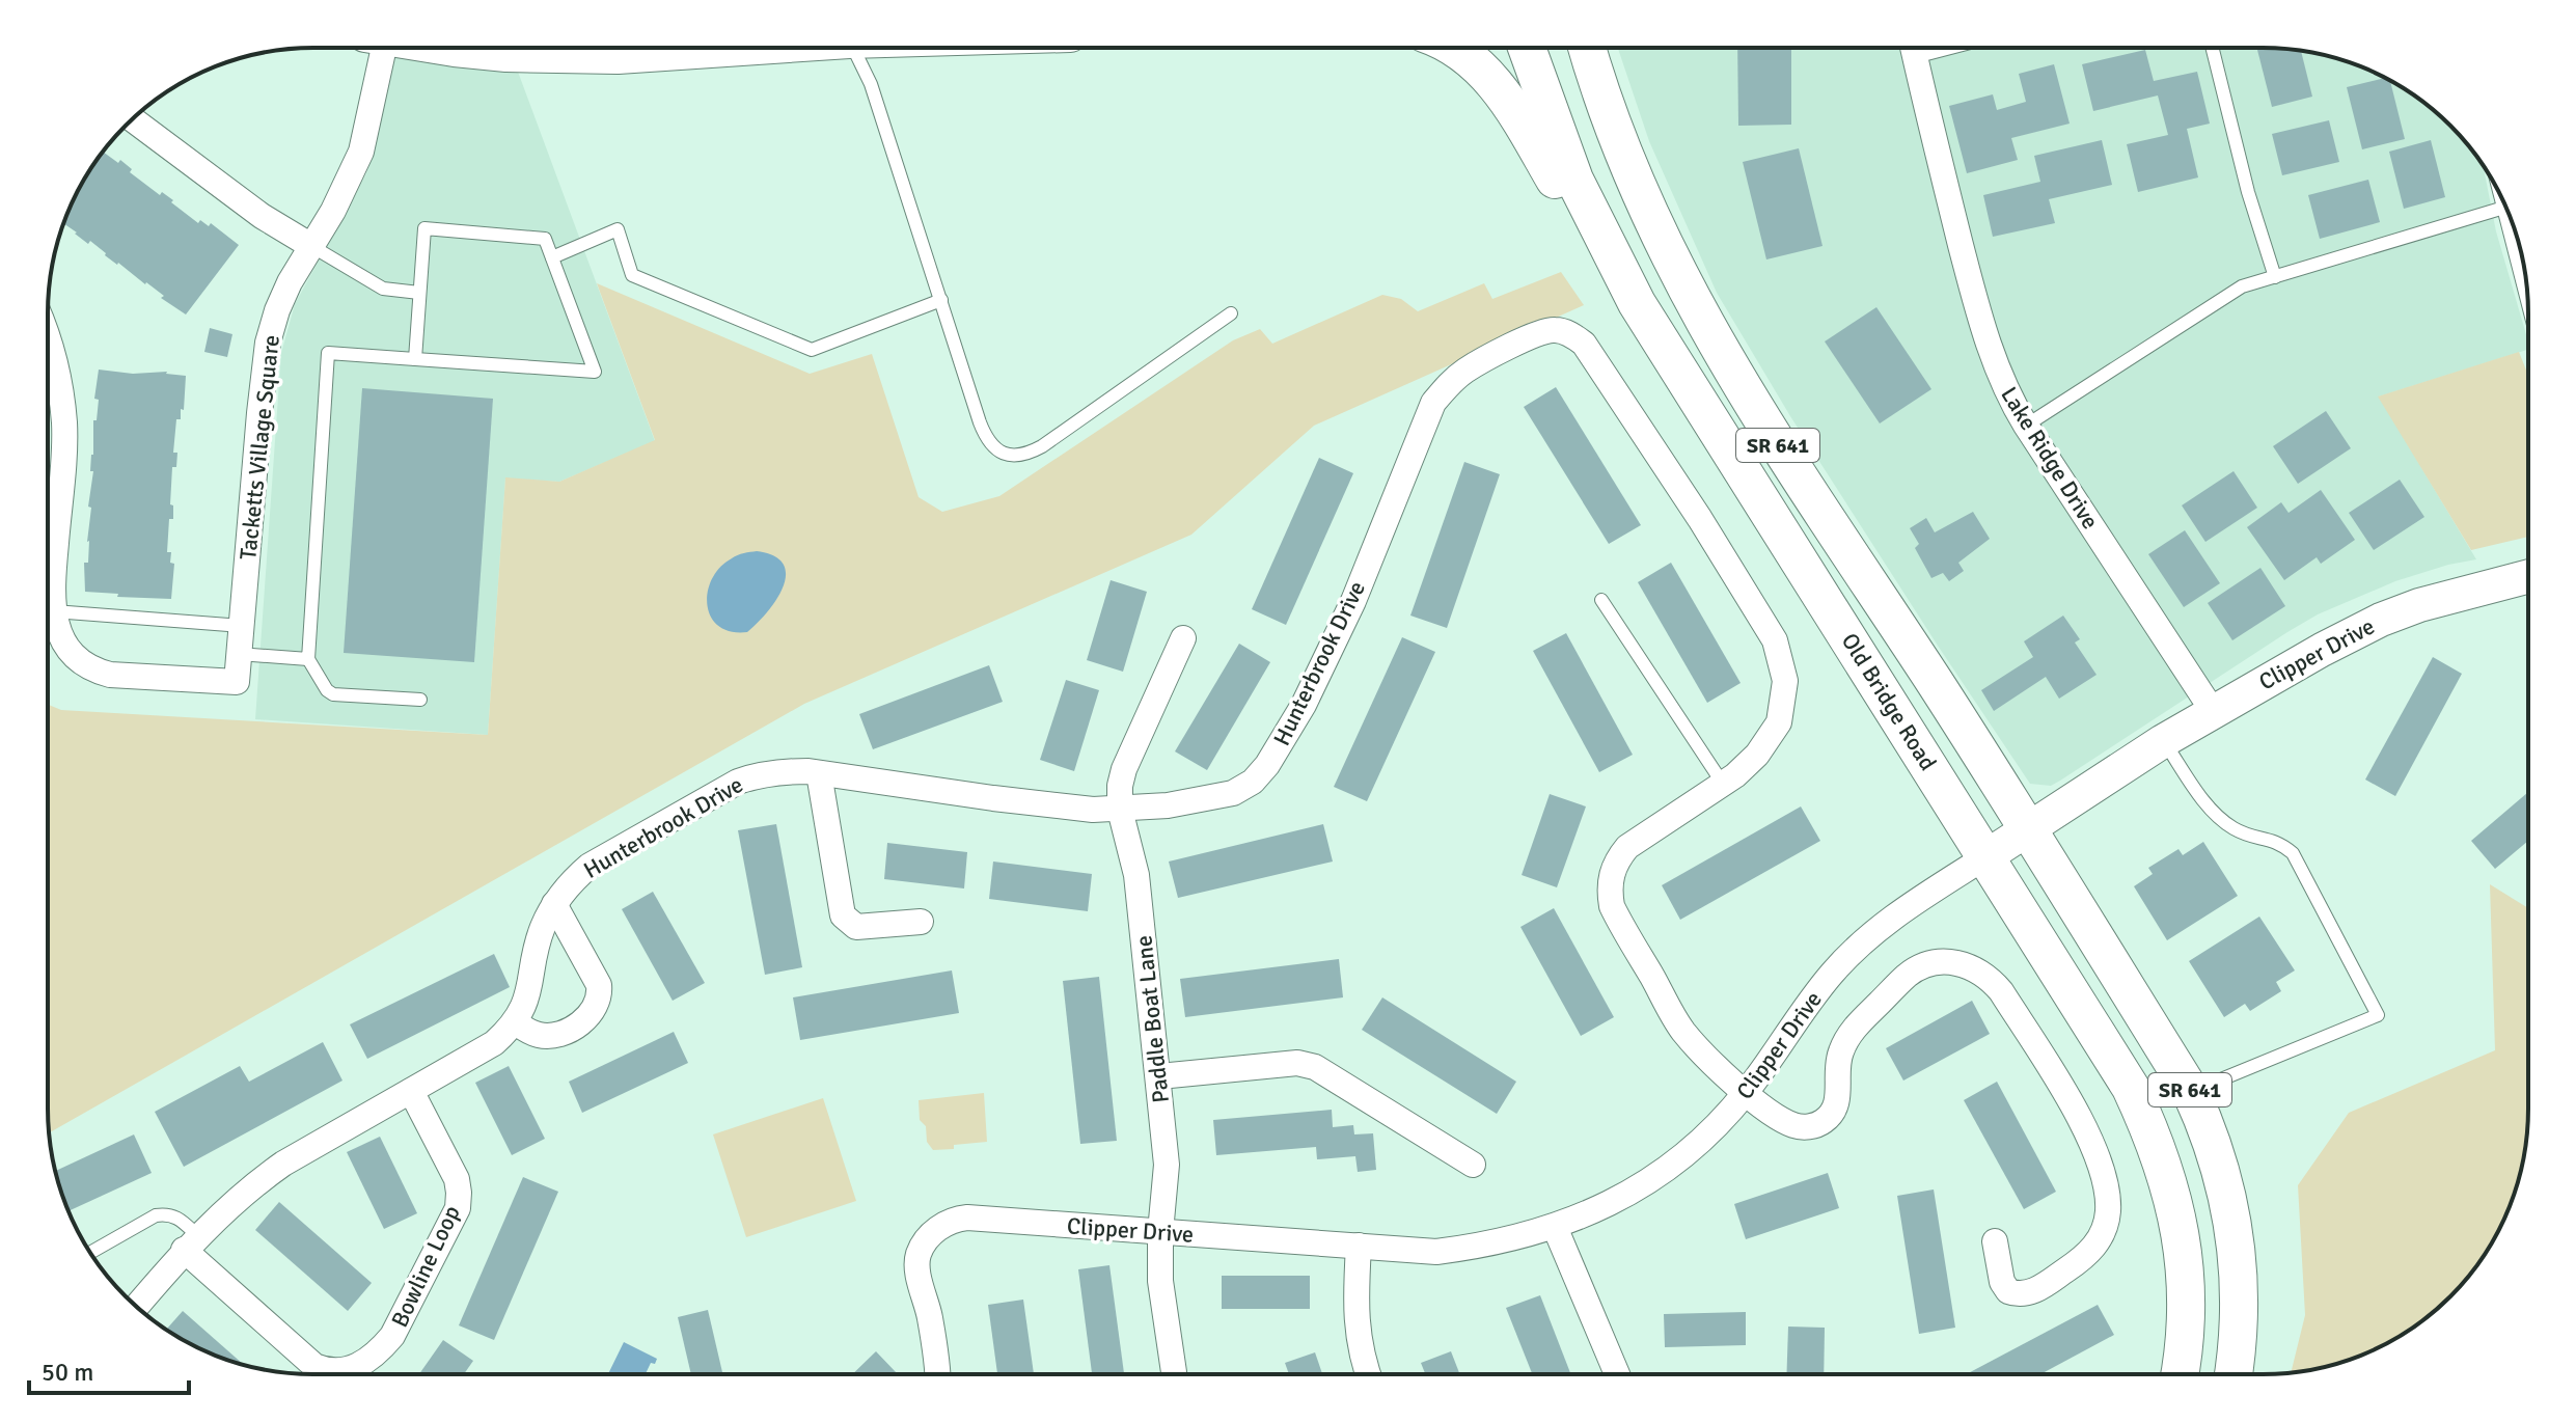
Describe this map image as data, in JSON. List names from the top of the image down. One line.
{"streets":{"main road":["SR 641","Old Bridge Road"],"street":["Tacketts Village Square","Lake Ridge Drive","Clipper Drive","Hunterbrook Drive","Paddle Boat Lane","Bowline Loop"]},"crossings":[["Lake Ridge Drive","Clipper Drive"],["Clipper Drive","Hunterbrook Drive"],["Clipper Drive","Old Bridge Road"],["Clipper Drive","Paddle Boat Lane"],["Hunterbrook Drive","Paddle Boat Lane"],["Hunterbrook Drive","Bowline Loop"]],"scale_bar":"50 m"}
